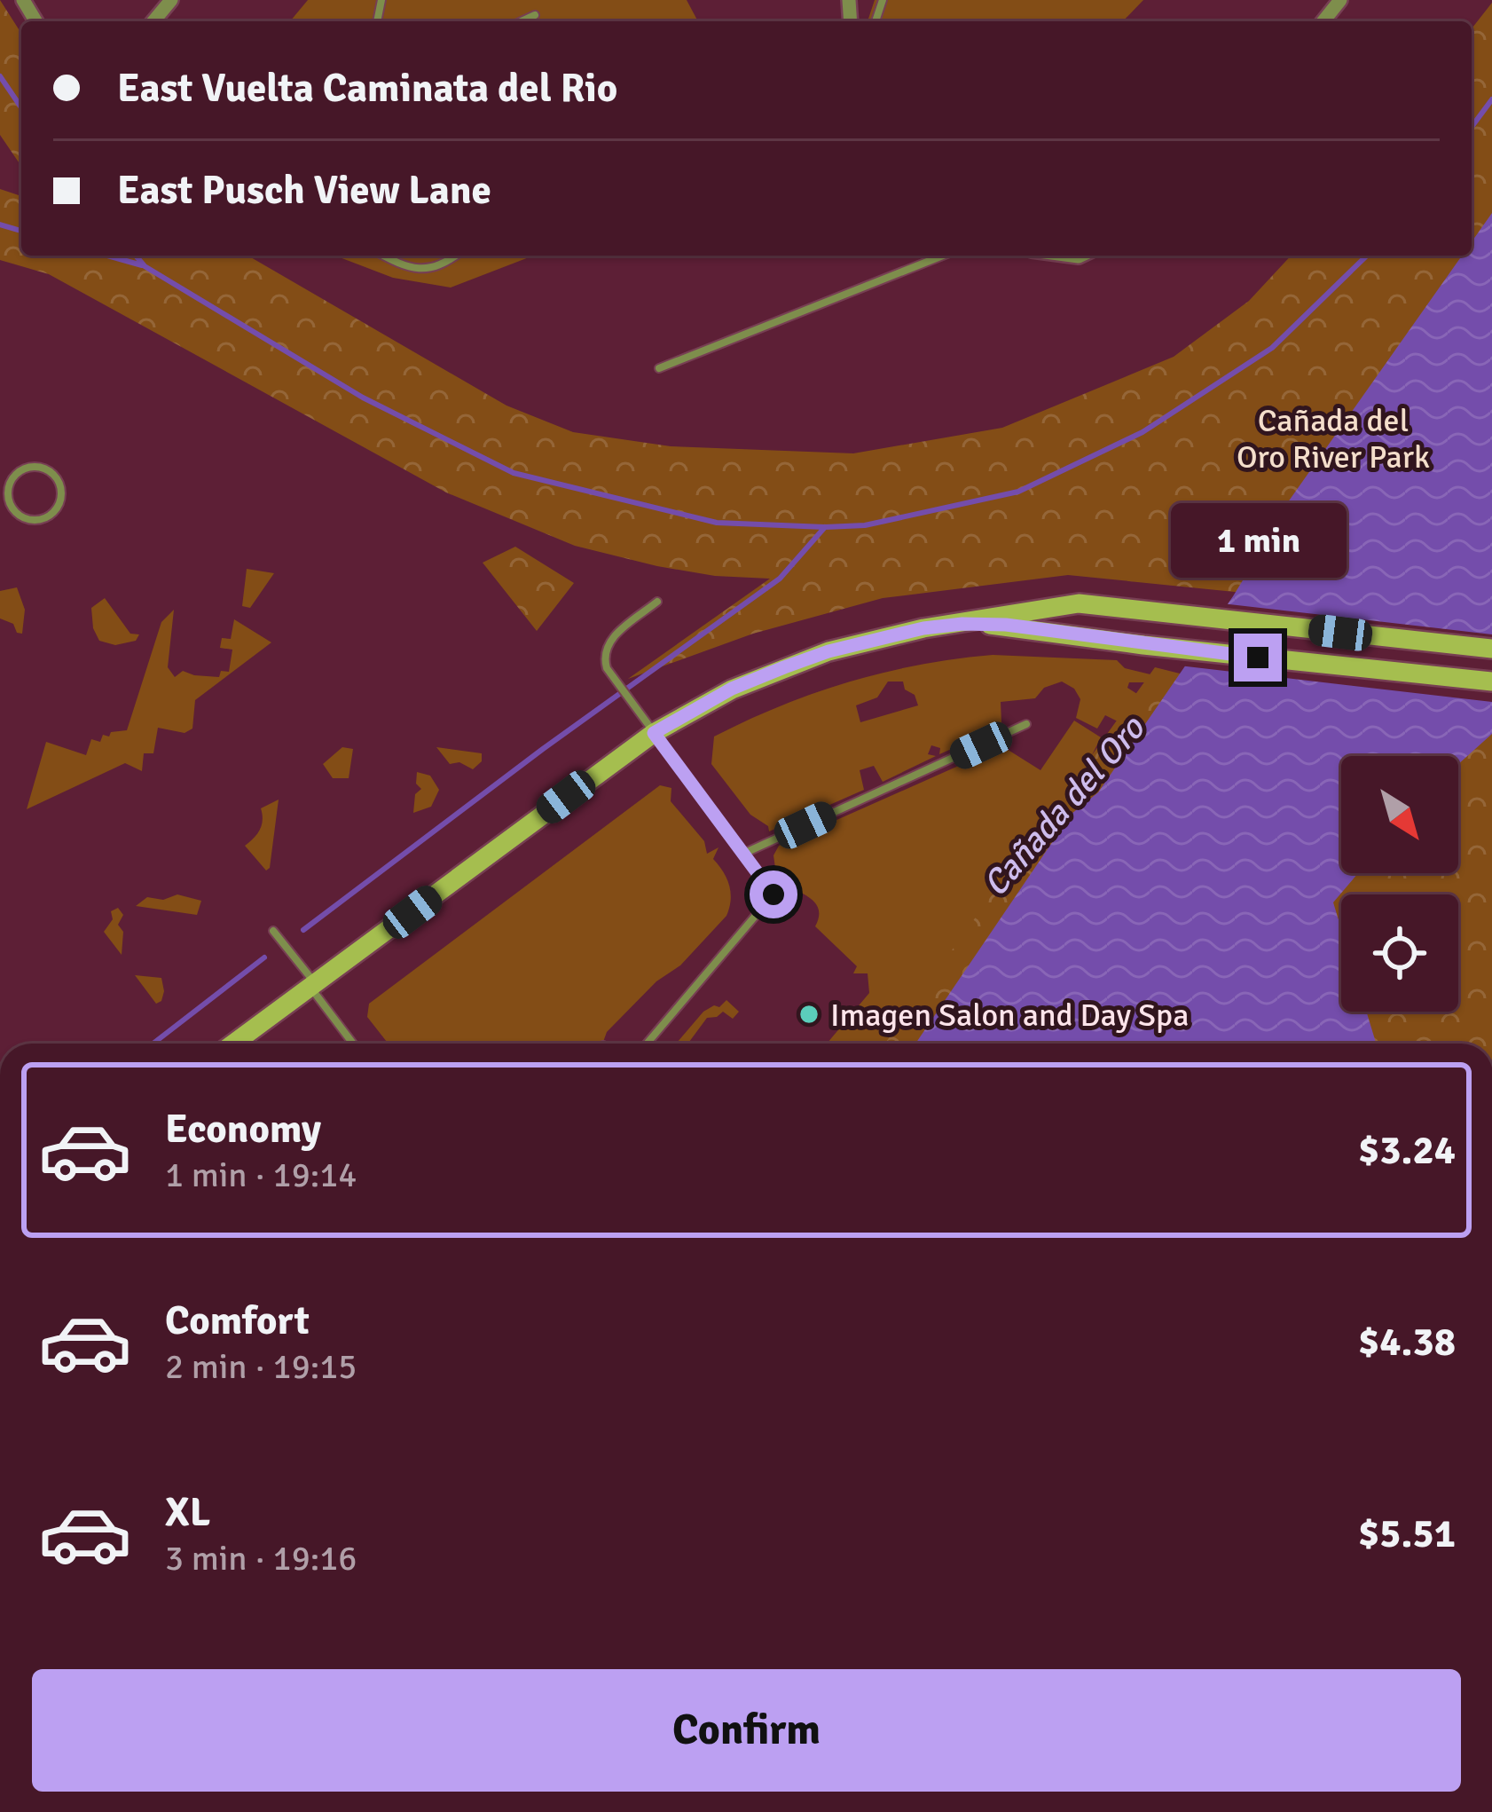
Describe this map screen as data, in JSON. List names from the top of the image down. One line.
{"water":["Cañada del Oro"],"parks":["Cañada del Oro River Park"],"places":["Imagen Salon and Day Spa"],"north":"bottom right","page":{"banner":["East Vuelta Caminata del Rio","East Pusch View Lane"],"bubble":"1 min","list":[{"name":"Economy","note":"1 min · 19:14","value":"$3.24"},{"name":"Comfort","note":"2 min · 19:15","value":"$4.38"},{"name":"XL","note":"3 min · 19:16","value":"$5.51"}],"buttons":"Confirm"}}
